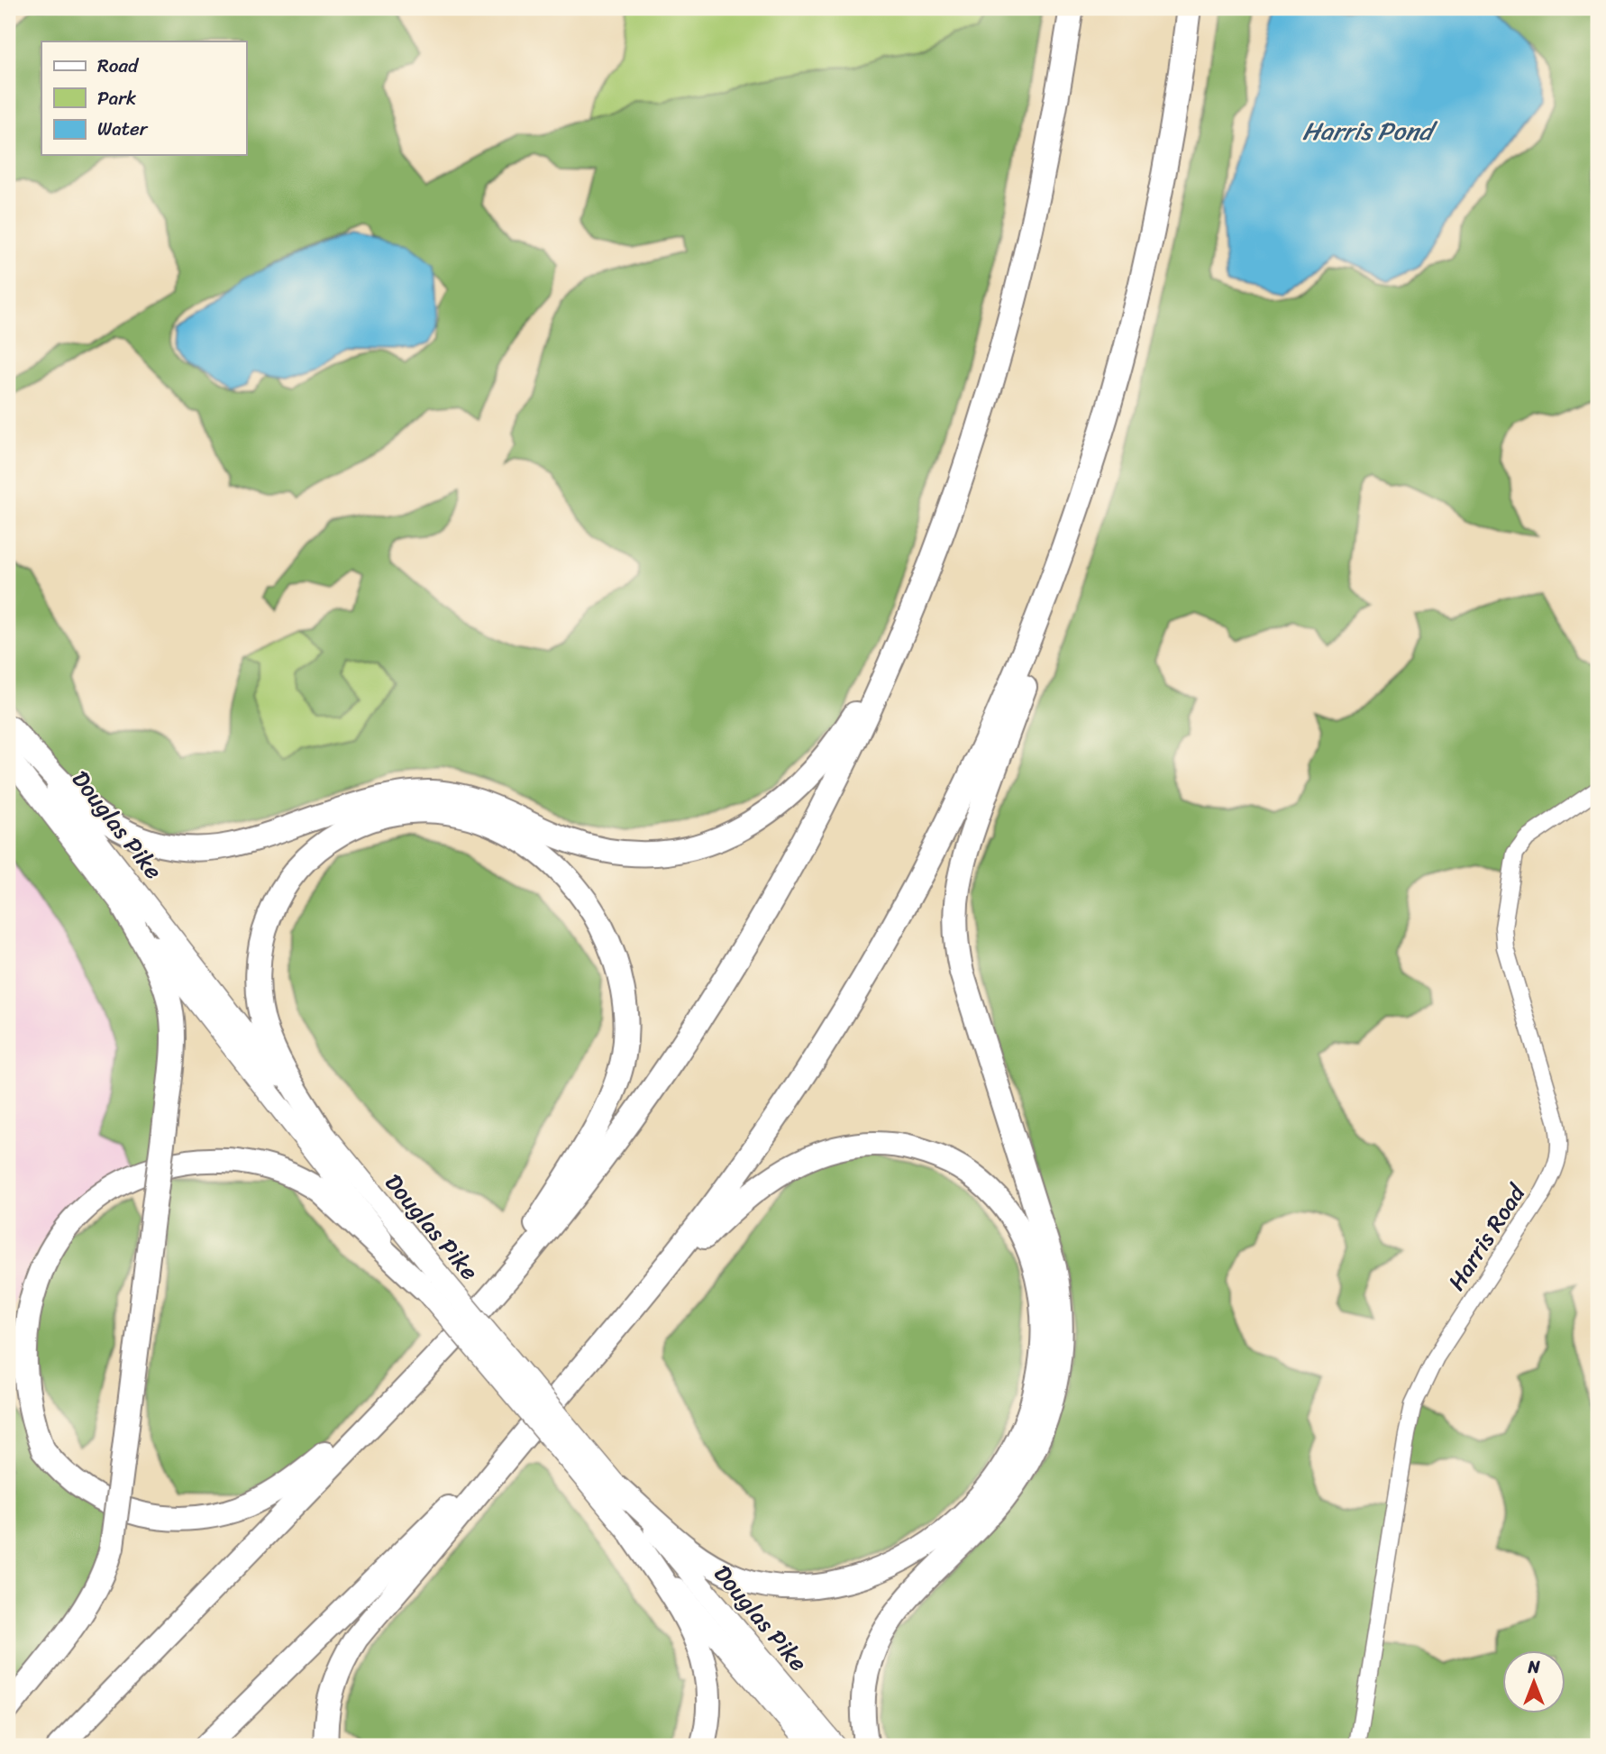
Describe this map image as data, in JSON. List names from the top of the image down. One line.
{"streets":{"main road":["Douglas Pike"],"street":["Harris Road"]},"water":["Harris Pond"],"legend":["Road","Park","Water"],"north":"top"}
